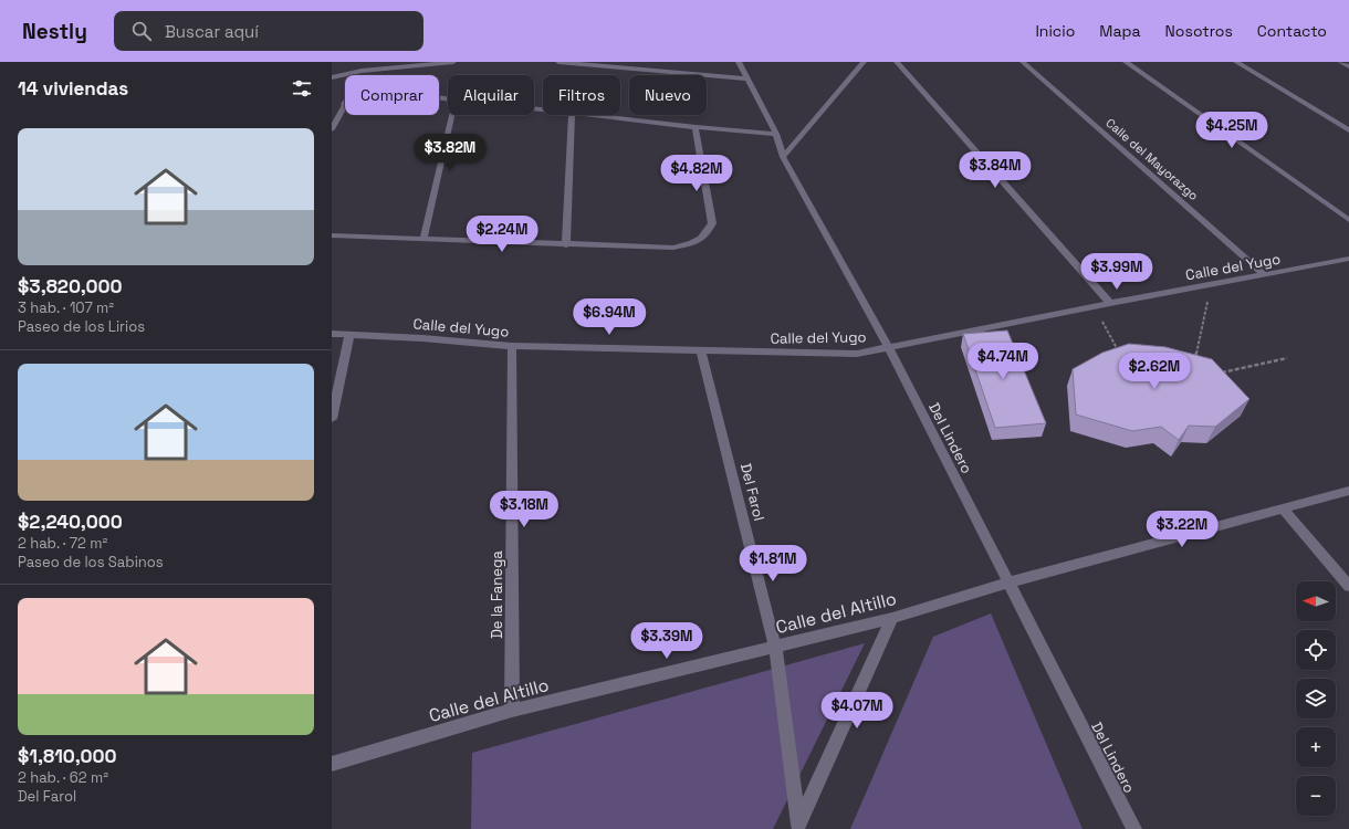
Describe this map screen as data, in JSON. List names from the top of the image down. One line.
{"streets":{"street":["Calle del Mayorazgo","Calle del Yugo","Del Lindero","Del Farol","De la Fanega","Calle del Altillo"]},"crossings":[["Calle del Mayorazgo","Calle del Yugo"],["Calle del Yugo","Del Lindero"],["Calle del Yugo","Del Farol"],["Calle del Yugo","De la Fanega"],["Del Lindero","Calle del Altillo"],["Del Farol","Calle del Altillo"],["De la Fanega","Calle del Altillo"]],"north":"left","page":{"header":"Nestly","search":"Buscar aquí","nav":["Inicio","Mapa","Nosotros","Contacto"],"heading":"14 viviendas","chip":["Comprar","Alquilar","Filtros","Nuevo"],"price":["$4.25M","$3.82M","$3.84M","$4.82M","$2.24M","$3.99M","$6.94M","$4.74M","$2.62M","$3.18M","$3.22M","$1.81M","$3.39M","$4.07M"],"list":[{"name":"$3,820,000","note":"3 hab. · 107 m² · Paseo de los Lirios"},{"name":"$2,240,000","note":"2 hab. · 72 m² · Paseo de los Sabinos"},{"name":"$1,810,000","note":"2 hab. · 62 m² · Del Farol"}],"map_buttons":["+","−"]}}
